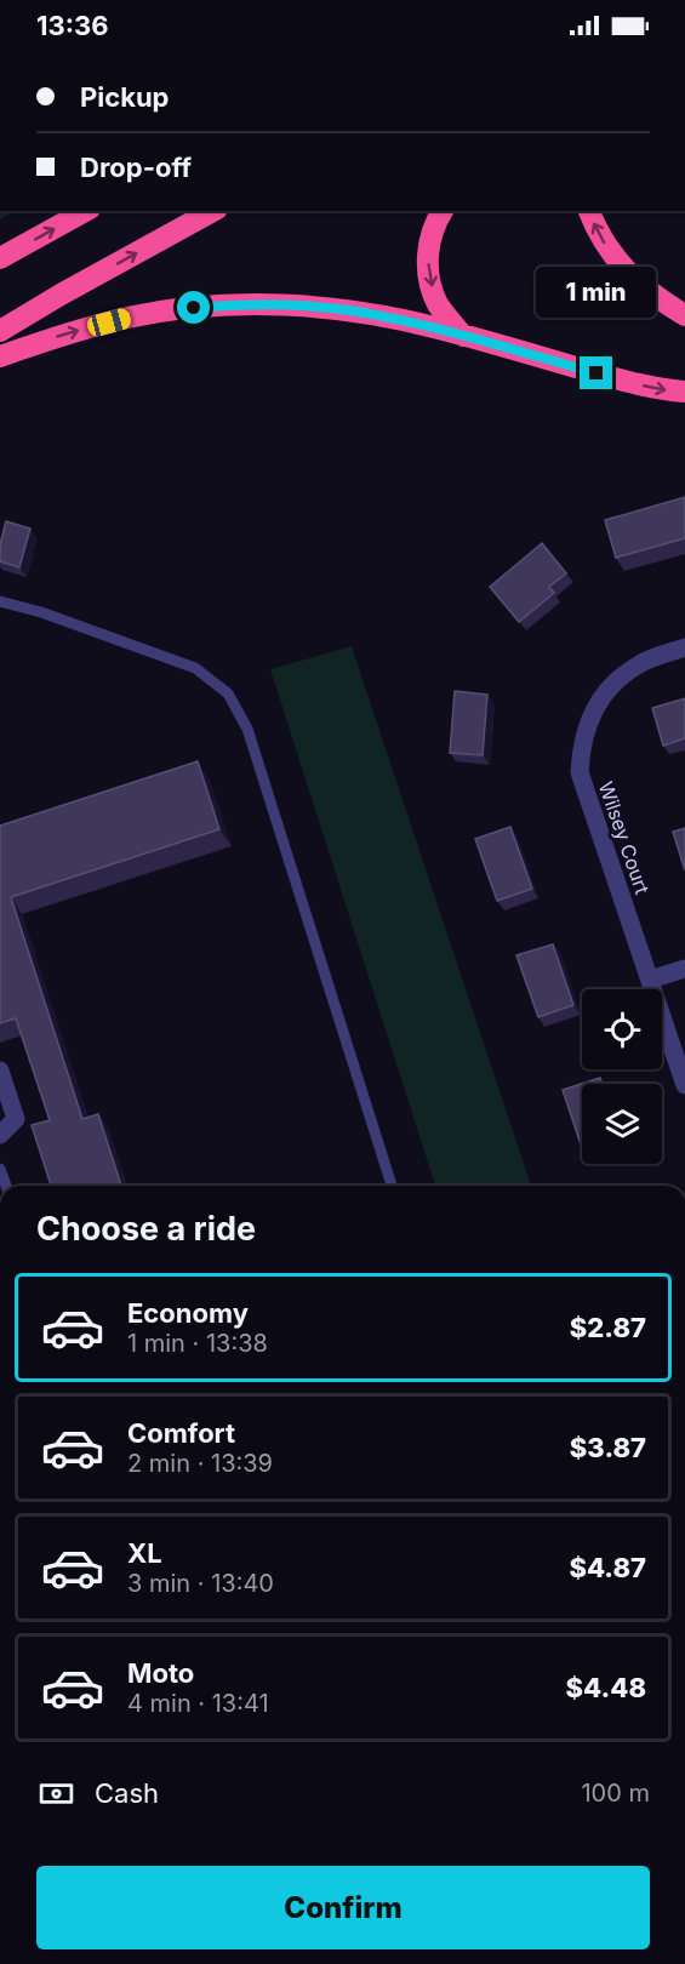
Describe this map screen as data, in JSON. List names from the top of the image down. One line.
{"streets":{"street":["Wilsey Court"]},"page":{"status":"13:36","banner":["Pickup","Drop-off"],"bubble":"1 min","heading":"Choose a ride","list":[{"name":"Economy","note":"1 min · 13:38","value":"$2.87"},{"name":"Comfort","note":"2 min · 13:39","value":"$3.87"},{"name":"XL","note":"3 min · 13:40","value":"$4.87"},{"name":"Moto","note":"4 min · 13:41","value":"$4.48"}],"pay":["Cash","100 m"],"buttons":"Confirm"}}
